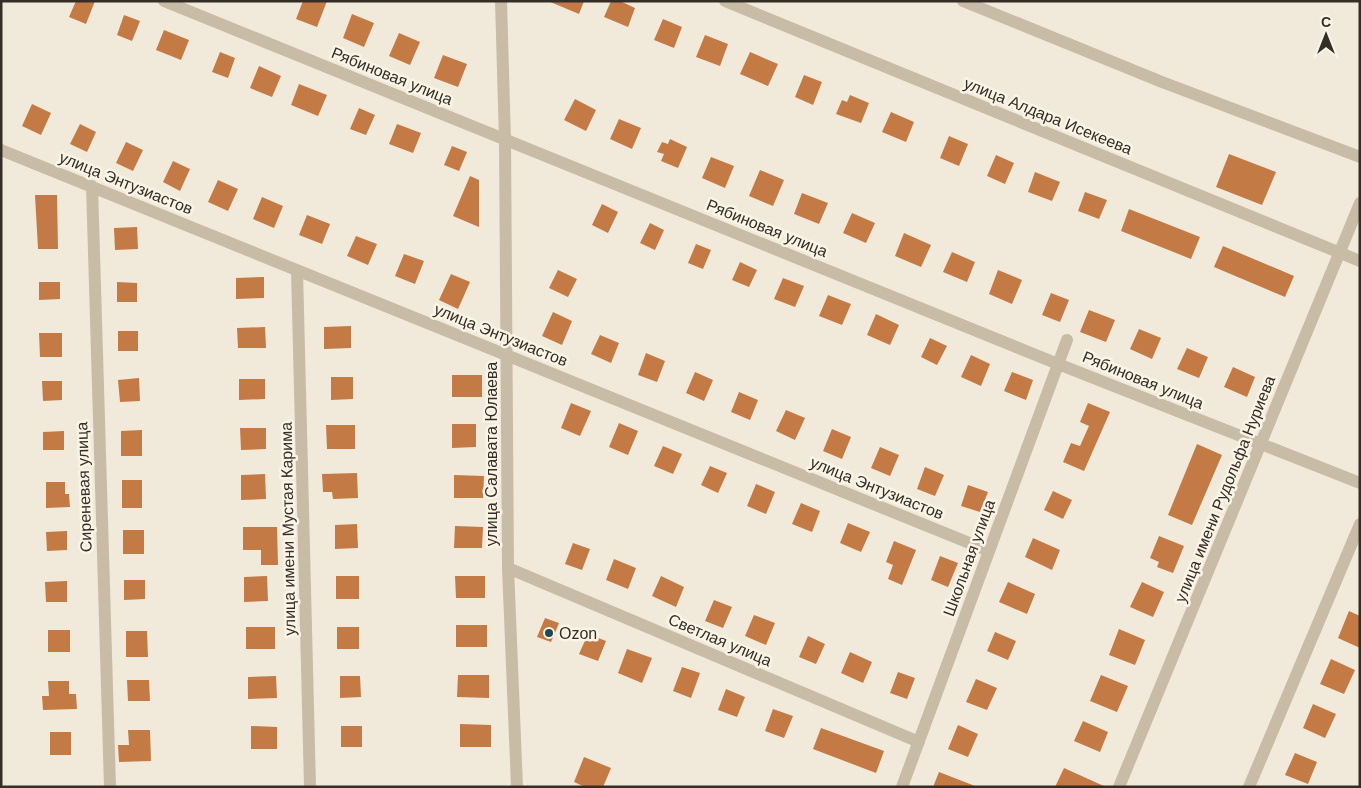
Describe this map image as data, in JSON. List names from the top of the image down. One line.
{"streets":{"street":["Рябиновая улица","улица Алдара Исекеева","улица Энтузиастов","улица Салавата Юлаева","Сиреневая улица","улица имени Рудольфа Нуриева","улица имени Мустая Карима","Школьная улица","Светлая улица"]},"crossings":[["Рябиновая улица","улица Салавата Юлаева"],["Рябиновая улица","улица имени Рудольфа Нуриева"],["Рябиновая улица","Школьная улица"],["улица Алдара Исекеева","улица имени Рудольфа Нуриева"],["улица Энтузиастов","улица Салавата Юлаева"],["улица Энтузиастов","Сиреневая улица"],["улица Энтузиастов","улица имени Мустая Карима"],["улица Энтузиастов","Школьная улица"],["улица Салавата Юлаева","Светлая улица"],["Школьная улица","Светлая улица"]],"places":["Ozon"],"north":"top"}
